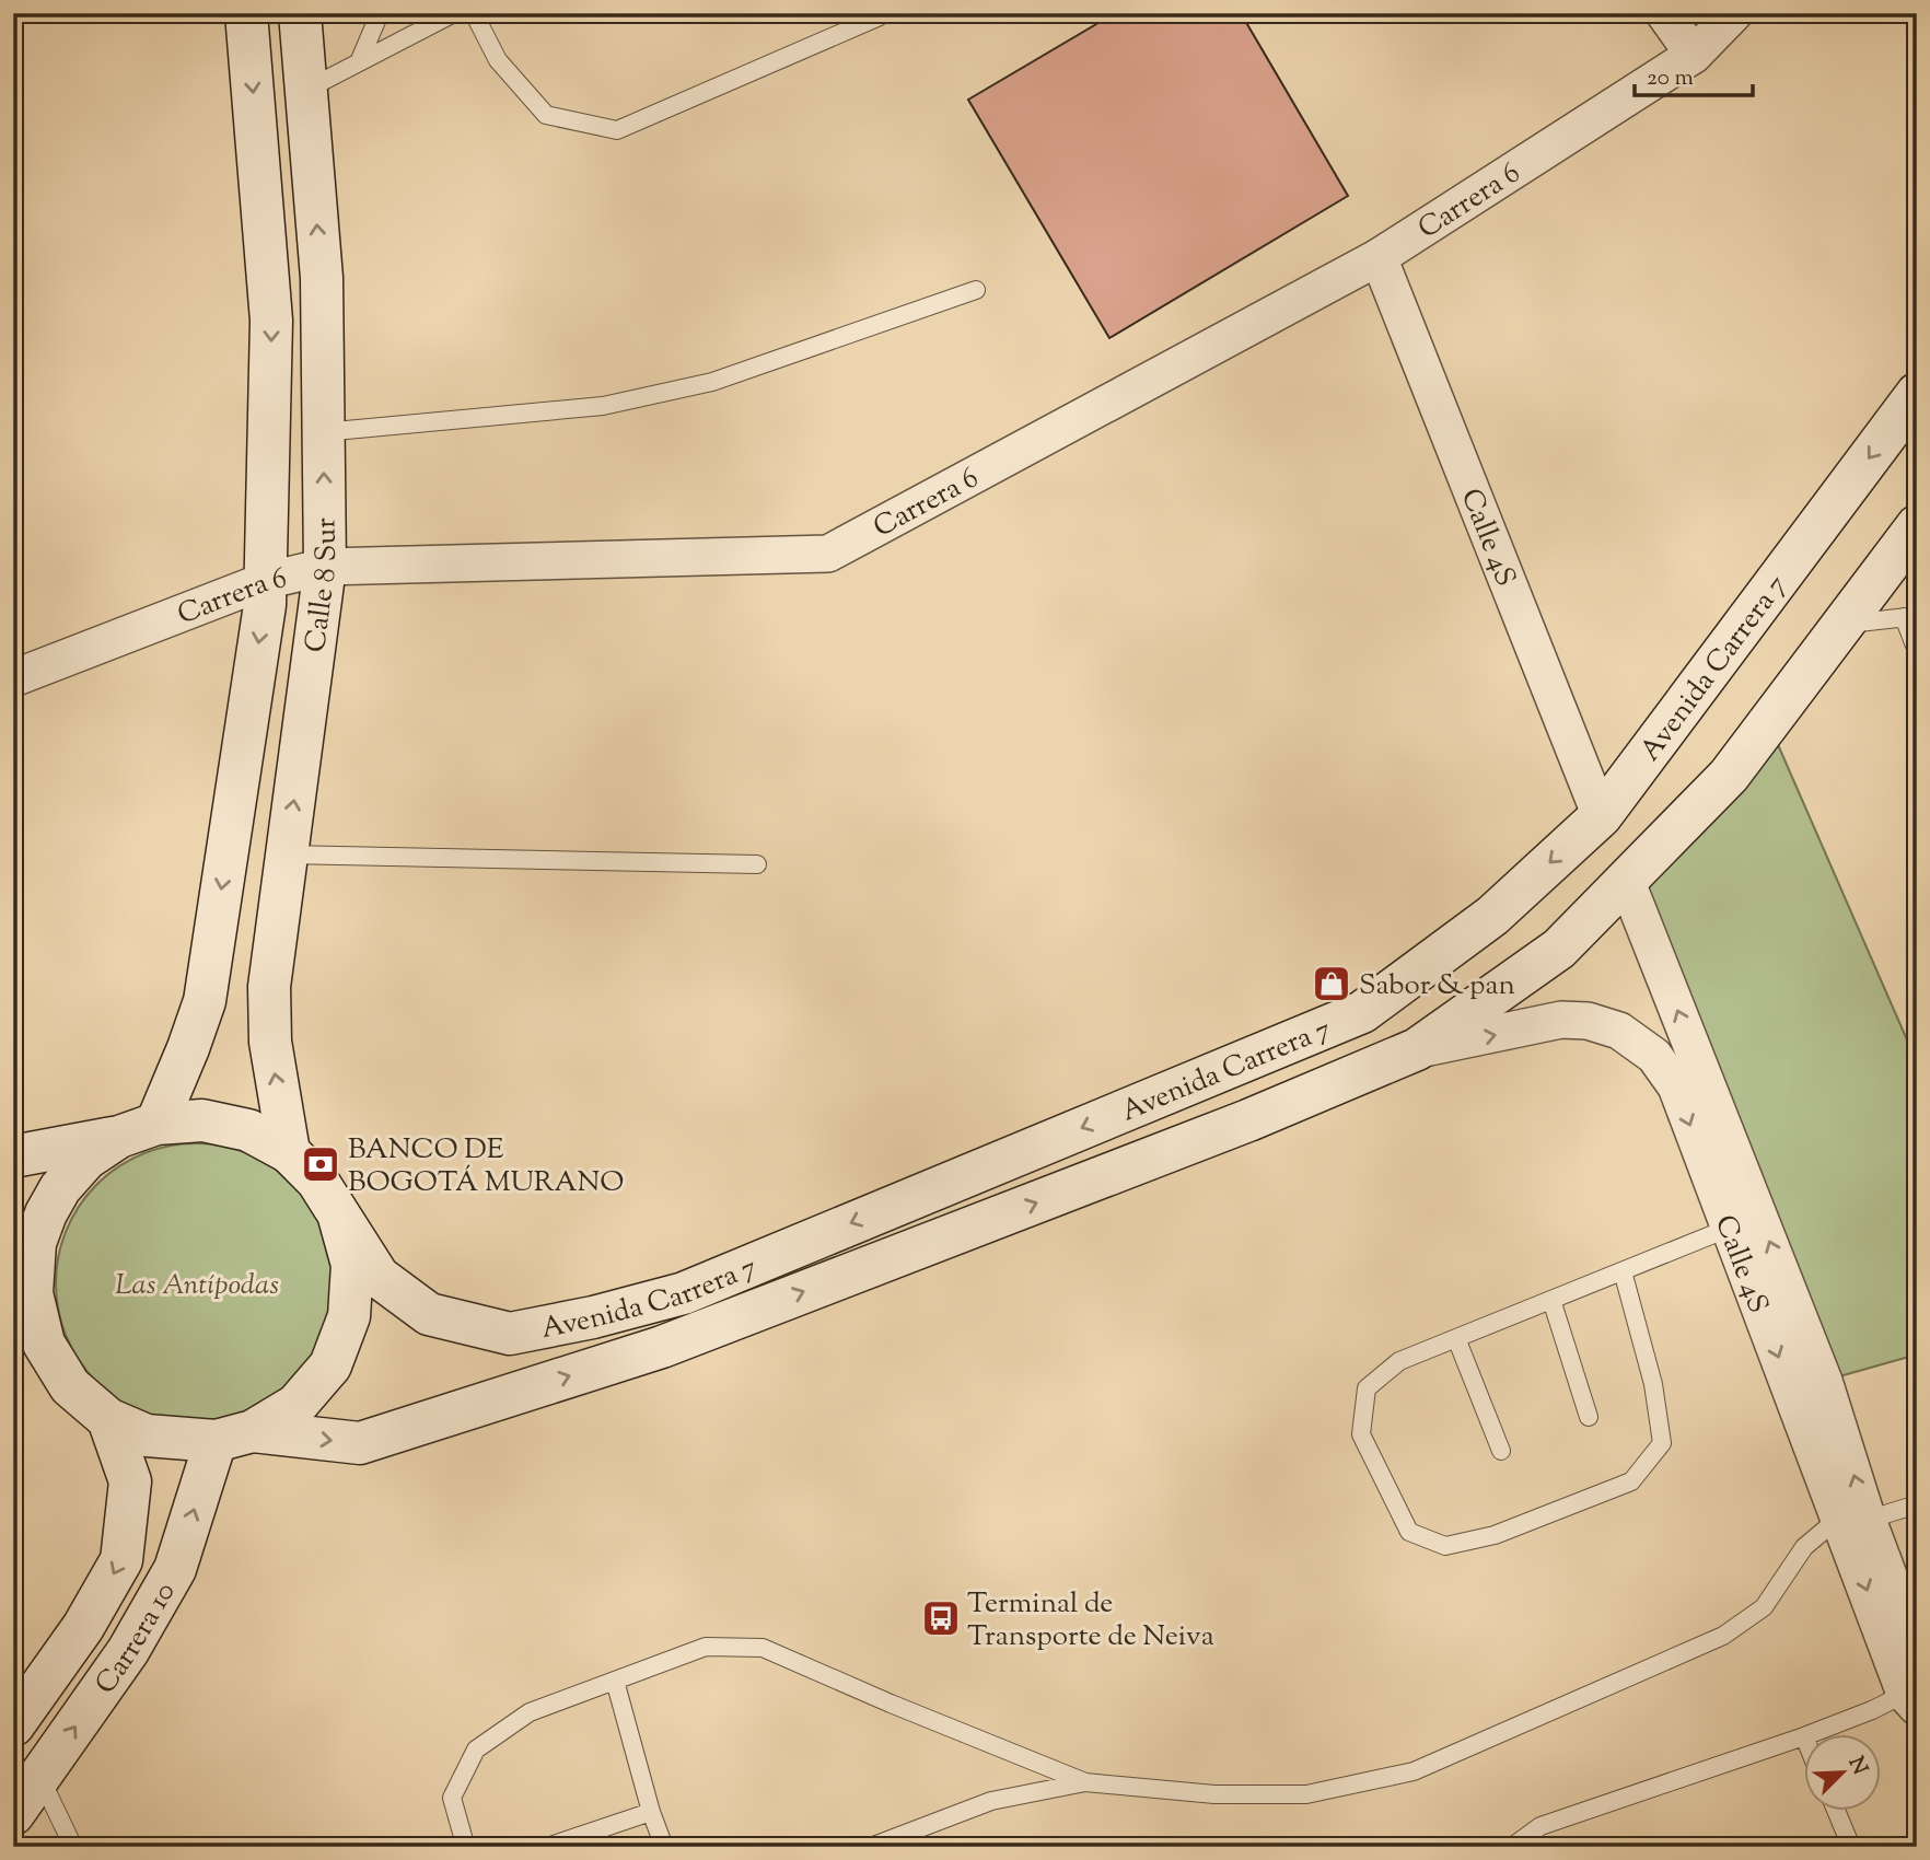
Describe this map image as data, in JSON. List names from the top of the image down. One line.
{"streets":{"main road":["Calle 8 Sur","Avenida Carrera 7","Carrera 10"],"street":["Carrera 6","Calle 4S"]},"crossings":[["Carrera 6","Calle 4S"],["Carrera 6","Calle 8 Sur"],["Calle 4S","Avenida Carrera 7"],["Calle 8 Sur","Avenida Carrera 7"],["Avenida Carrera 7","Carrera 10"]],"parks":["Las Antípodas"],"places":{"shop":["Sabor & pan"],"bank":["BANCO DE BOGOTÁ MURANO"],"bus stop":["Terminal de Transporte de Neiva"]},"scale_bar":"20 m","north":"top right"}
